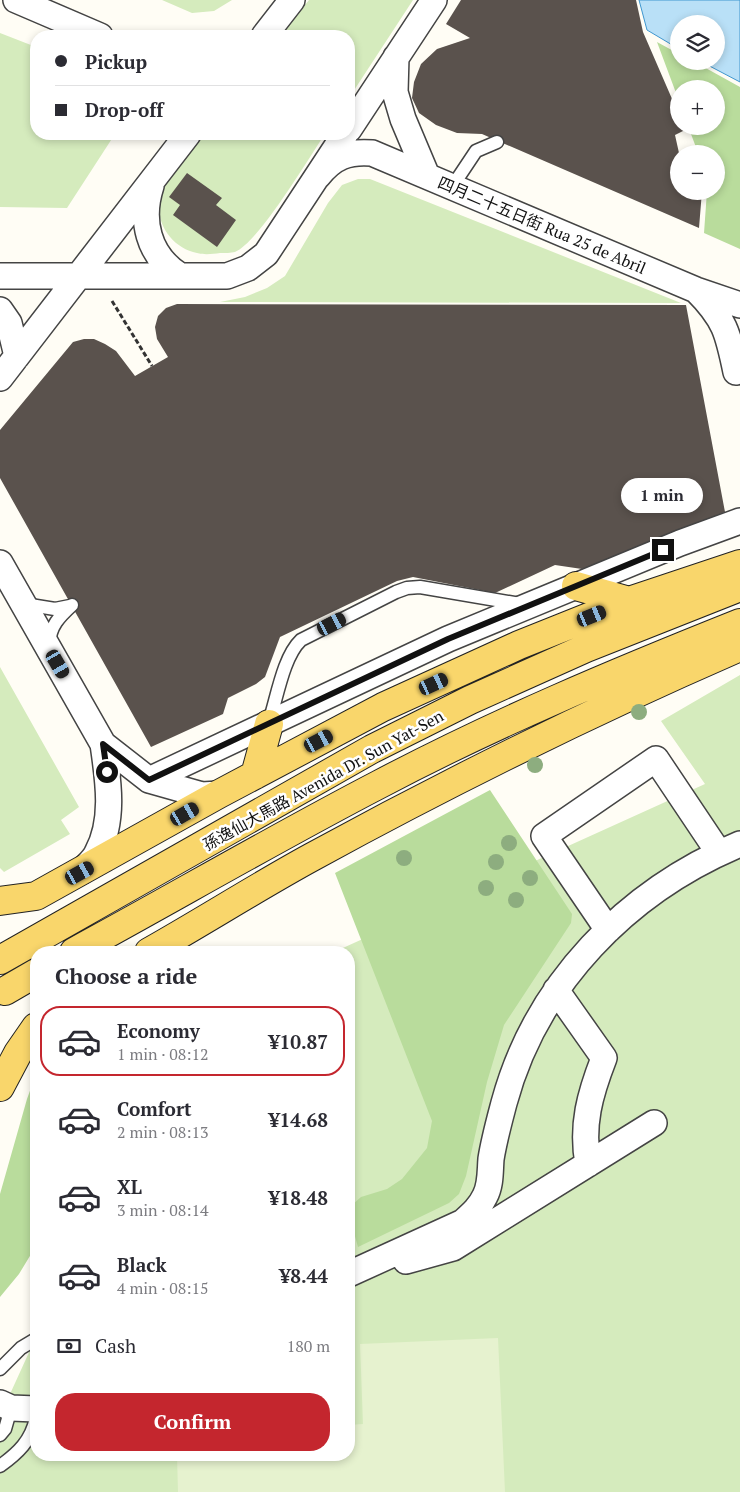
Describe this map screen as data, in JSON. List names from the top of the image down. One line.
{"streets":{"main road":["孫逸仙大馬路 Avenida Dr. Sun Yat-Sen"],"street":["四月二十五日街 Rua 25 de Abril"]},"page":{"map_buttons":["+","−"],"banner":["Pickup","Drop-off"],"bubble":"1 min","heading":"Choose a ride","list":[{"name":"Economy","note":"1 min · 08:12","value":"¥10.87"},{"name":"Comfort","note":"2 min · 08:13","value":"¥14.68"},{"name":"XL","note":"3 min · 08:14","value":"¥18.48"},{"name":"Black","note":"4 min · 08:15","value":"¥8.44"}],"pay":["Cash","180 m"],"buttons":"Confirm"}}
